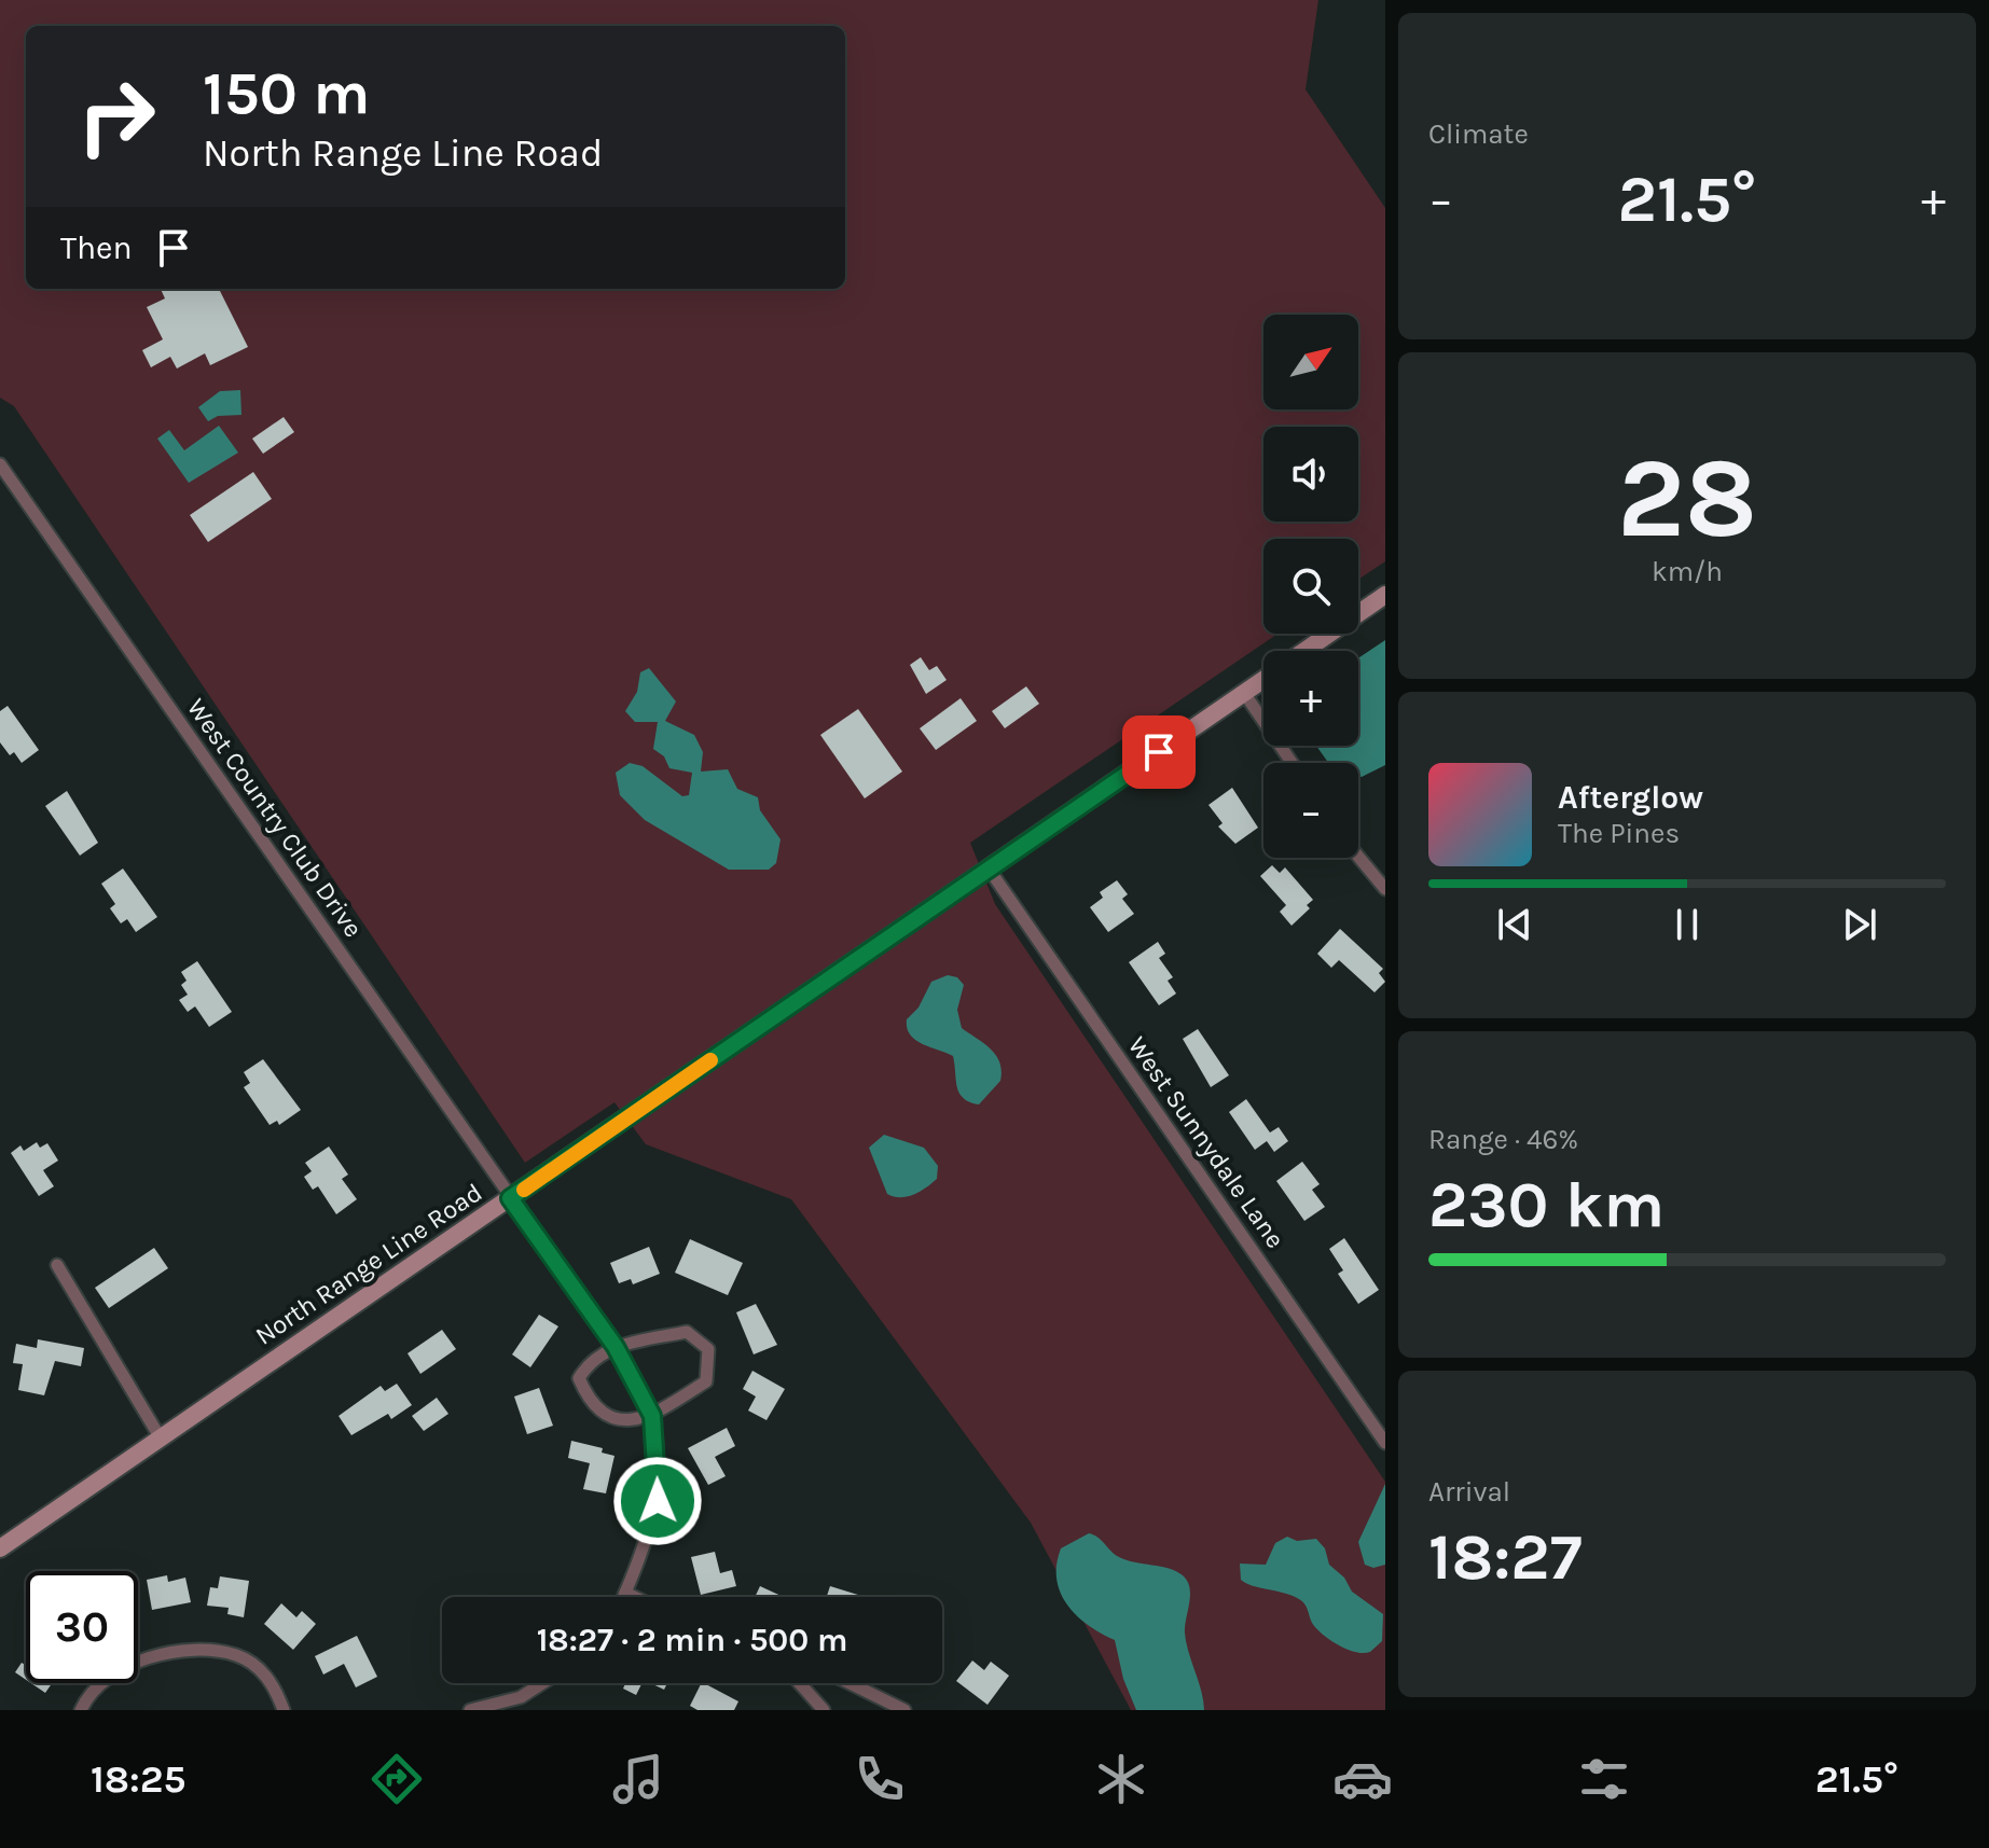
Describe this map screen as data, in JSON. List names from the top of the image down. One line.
{"streets":{"street":["West Country Club Drive","West Sunnydale Lane","North Range Line Road"]},"crossings":[["West Country Club Drive","North Range Line Road"],["West Sunnydale Lane","North Range Line Road"]],"north":"top right","page":{"tile":["Climate",["28","km/h"],["Range · 46%","230 km"],["Arrival","18:27"]],"turn":["150 m","North Range Line Road"],"heat":["−","21.5°","+"],"then":"Then","map_buttons":["+","−"],"song":["Afterglow","The Pines"],"limit":"30","trip":"18:27 · 2 min · 500 m","tabs":["18:25","21.5°"]}}
